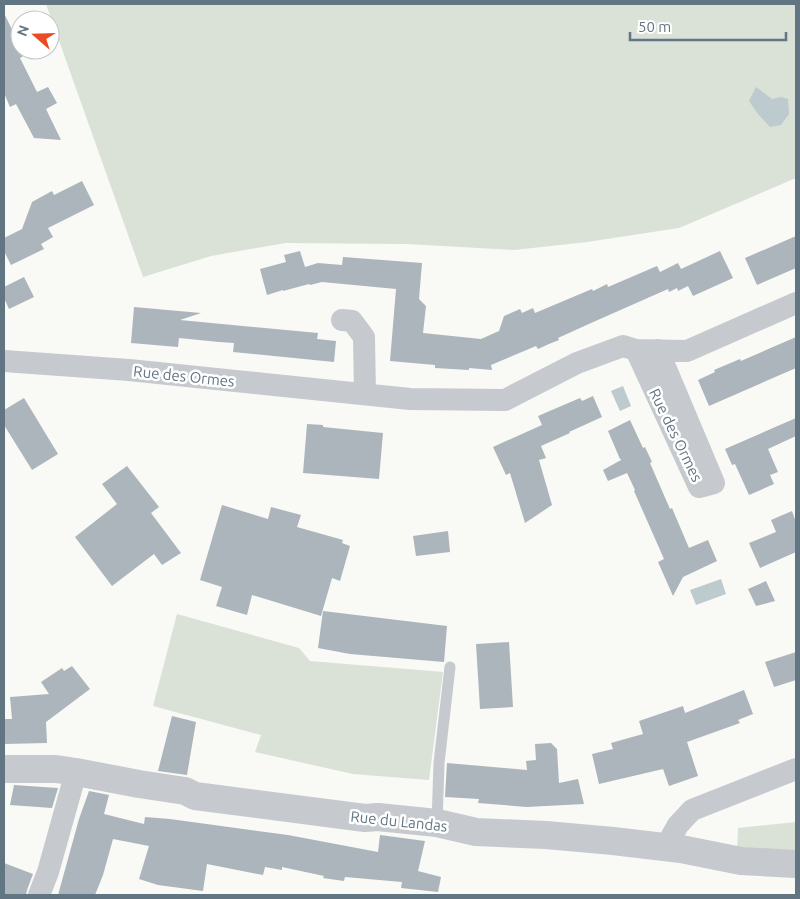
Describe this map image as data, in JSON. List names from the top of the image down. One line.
{"streets":{"street":["Rue des Ormes","Rue du Landas"]},"scale_bar":"50 m","north":"left"}
